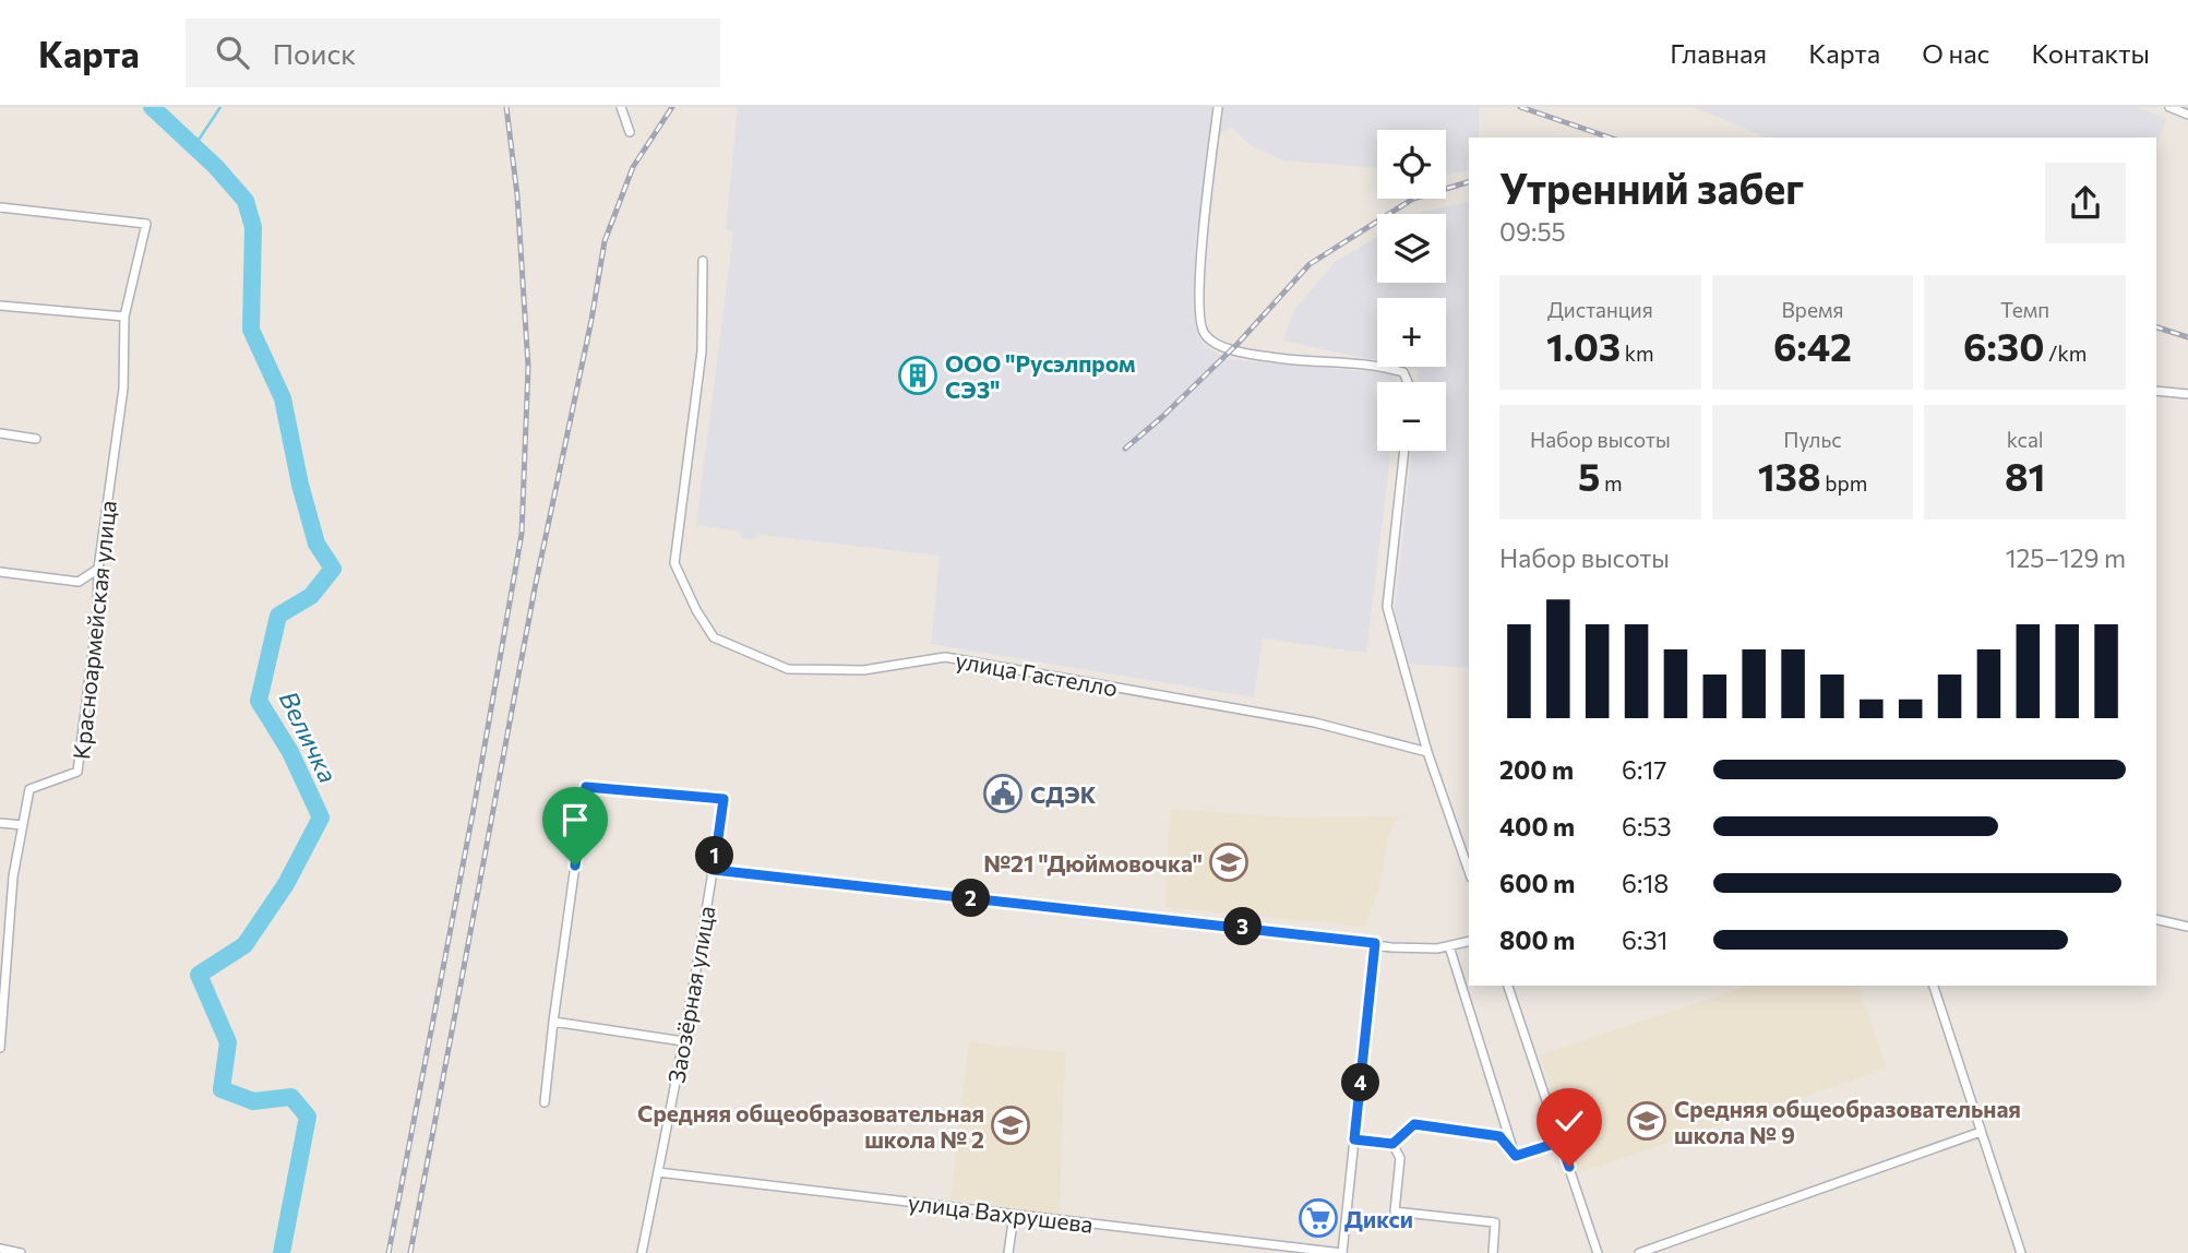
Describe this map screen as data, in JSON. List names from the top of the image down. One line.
{"streets":{"street":["Красноармейская улица","улица Гастелло","Заозёрная улица","улица Вахрушева"]},"crossings":[["Заозёрная улица","улица Вахрушева"]],"water":["Величка"],"places":{"building":["ООО \"Русэлпром СЭЗ\""],"public building":["СДЭК"],"school or university":["№21 \"Дюймовочка\"","Средняя общеобразовательная школа № 9","Средняя общеобразовательная школа № 2"],"supermarket":["Дикси"]},"page":{"header":"Карта","search":"Поиск","nav":["Главная","Карта","О нас","Контакты"],"map_buttons":["+","−"],"heading":["Утренний забег","09:55"],"stats":[["Дистанция","1.03 km"],["Время","6:42"],["Темп","6:30 /km"],["Набор высоты","5 m"],["Пульс","138 bpm"],["kcal","81"]],"chart":["Набор высоты","125–129 m"],"list":[{"name":"200 m","note":"6:17"},{"name":"400 m","note":"6:53"},{"name":"600 m","note":"6:18"},{"name":"800 m","note":"6:31"}],"pins":["1","2","3","4"]}}
